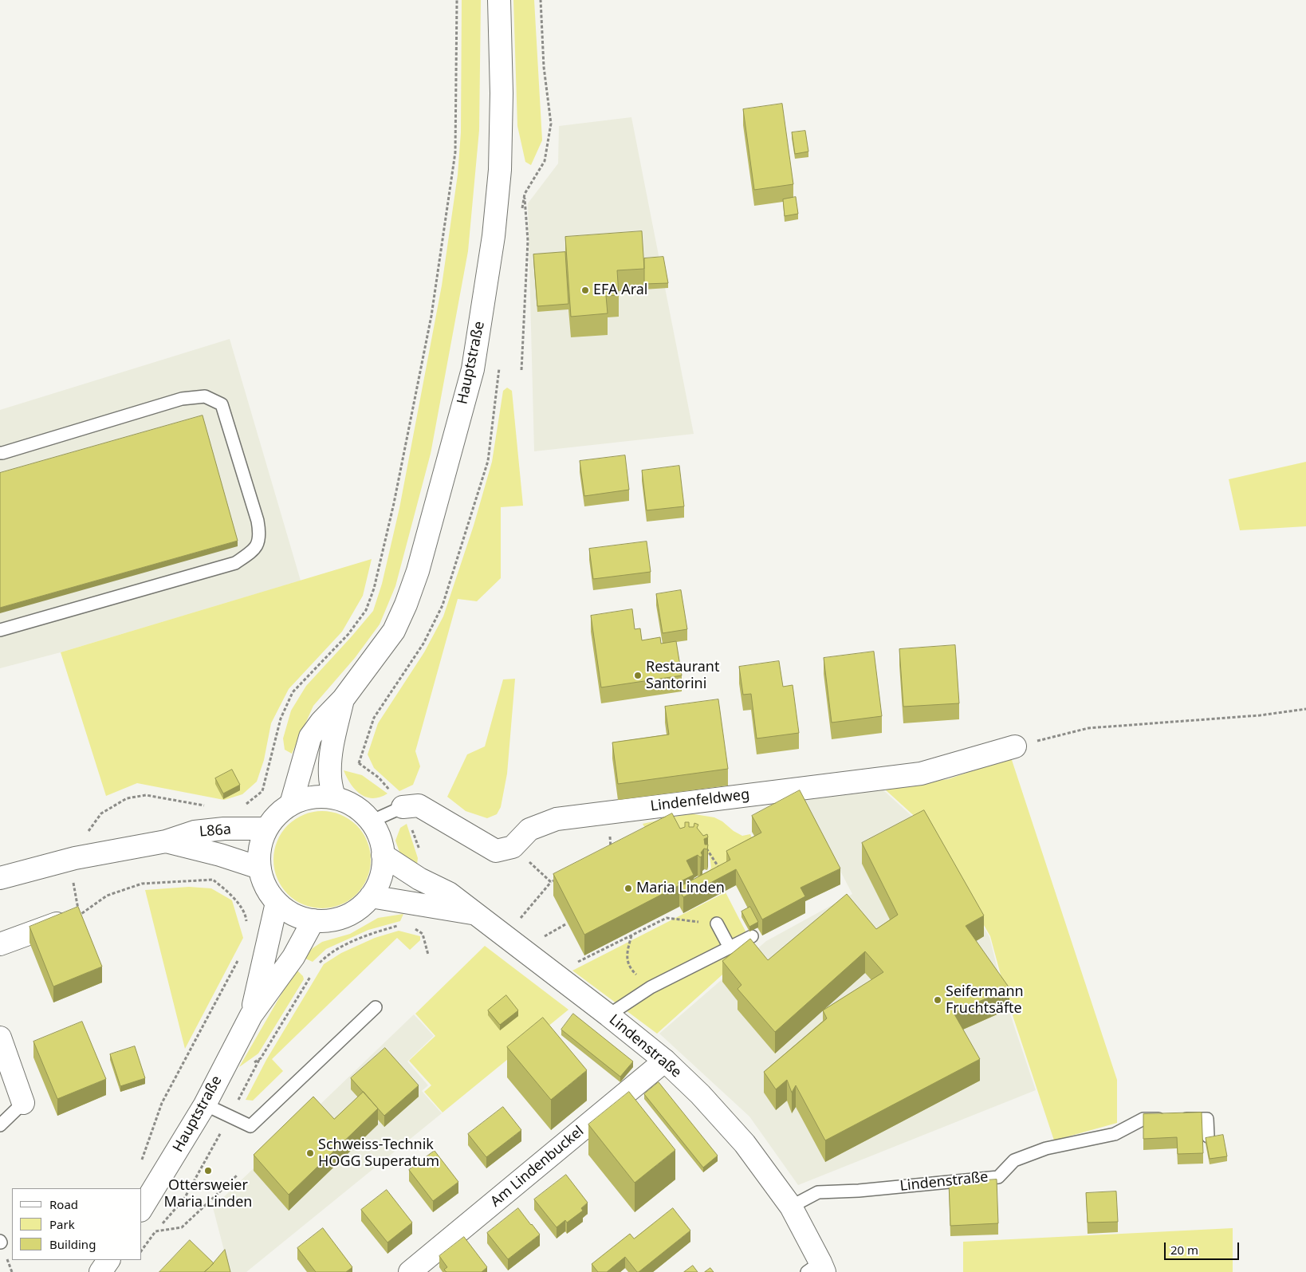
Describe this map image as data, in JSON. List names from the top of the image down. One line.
{"streets":{"street":["Hauptstraße","Lindenfeldweg","L86a","Lindenstraße","Am Lindenbuckel"]},"crossings":[["Hauptstraße","L86a"],["Hauptstraße","Lindenstraße"],["L86a","Lindenstraße"],["Lindenstraße","Am Lindenbuckel"]],"places":["EFA Aral","Restaurant Santorini","Maria Linden","Seifermann Fruchtsäfte","Schweiss-Technik HOGG Superatum","Ottersweier Maria Linden"],"legend":["Road","Park","Building"],"scale_bar":"20 m"}
